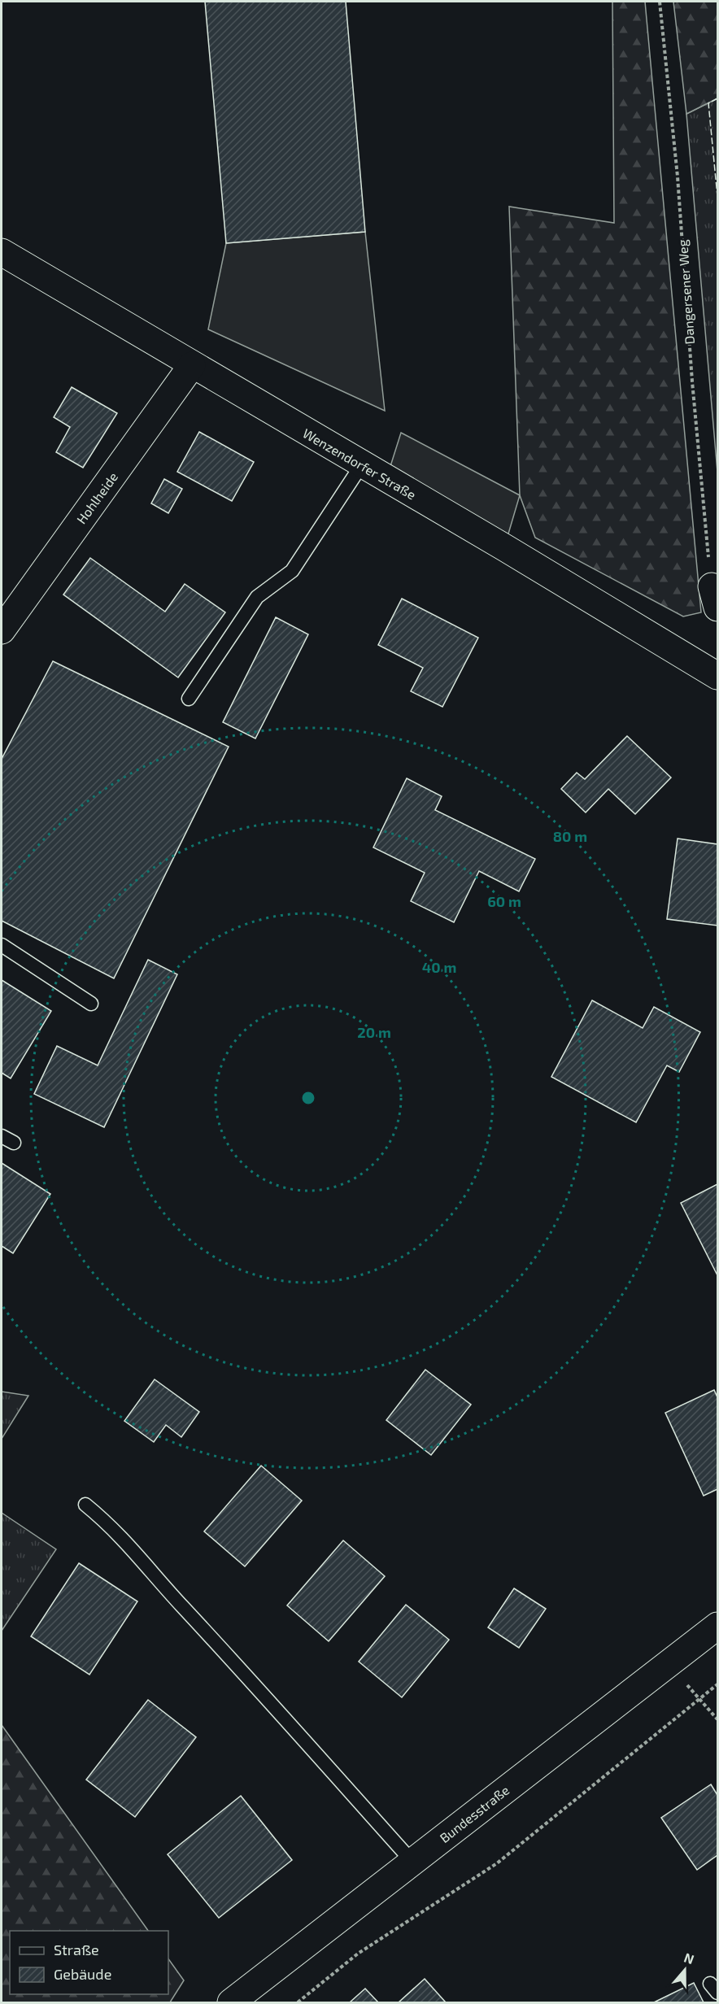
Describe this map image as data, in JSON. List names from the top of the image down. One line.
{"streets":{"street":["Wenzendorfer Straße","Hohlheide","Bundesstraße"],"path":["Dangersener Weg"]},"crossings":[["Wenzendorfer Straße","Hohlheide"]],"legend":["Straße","Gebäude"],"north":"top","rings":["80 m","60 m","40 m","20 m"]}
